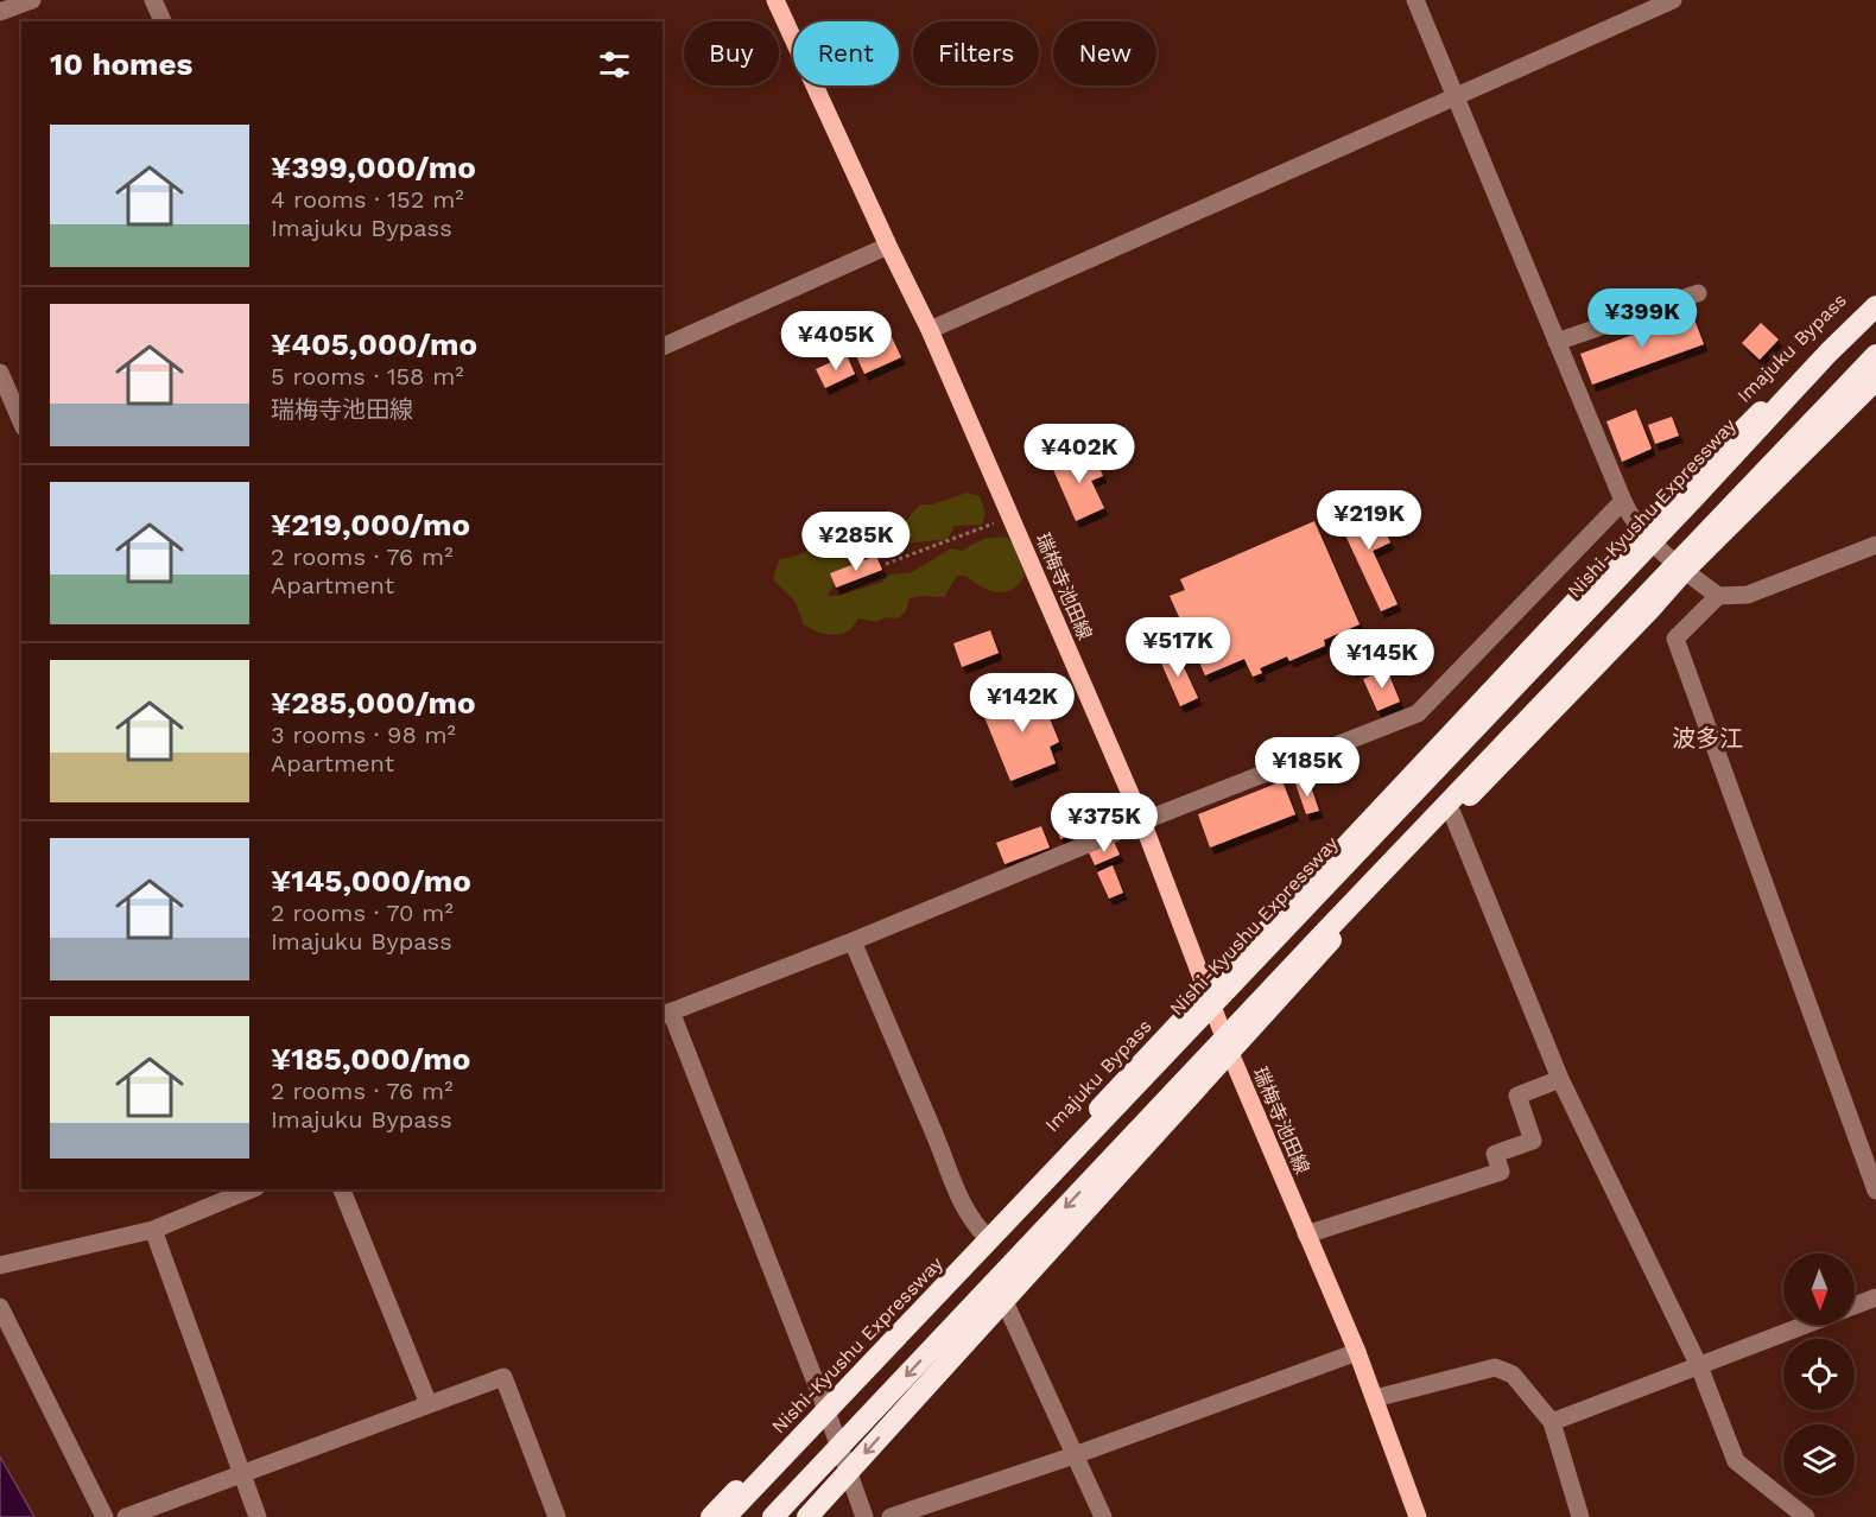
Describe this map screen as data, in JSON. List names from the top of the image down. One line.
{"streets":{"highway":["Imajuku Bypass","Nishi-Kyushu Expressway"],"main road":["瑞梅寺池田線"]},"crossings":[["Imajuku Bypass","瑞梅寺池田線"]],"districts":["波多江"],"north":"bottom","page":{"chip":["Buy","Rent","Filters","New"],"heading":"10 homes","list":[{"name":"¥399,000/mo","note":"4 rooms · 152 m² · Imajuku Bypass"},{"name":"¥405,000/mo","note":"5 rooms · 158 m² · 瑞梅寺池田線"},{"name":"¥219,000/mo","note":"2 rooms · 76 m² · Apartment"},{"name":"¥285,000/mo","note":"3 rooms · 98 m² · Apartment"},{"name":"¥145,000/mo","note":"2 rooms · 70 m² · Imajuku Bypass"},{"name":"¥185,000/mo","note":"2 rooms · 76 m² · Imajuku Bypass"}],"price":["¥399K","¥405K","¥402K","¥219K","¥285K","¥517K","¥145K","¥142K","¥185K","¥375K"]}}
